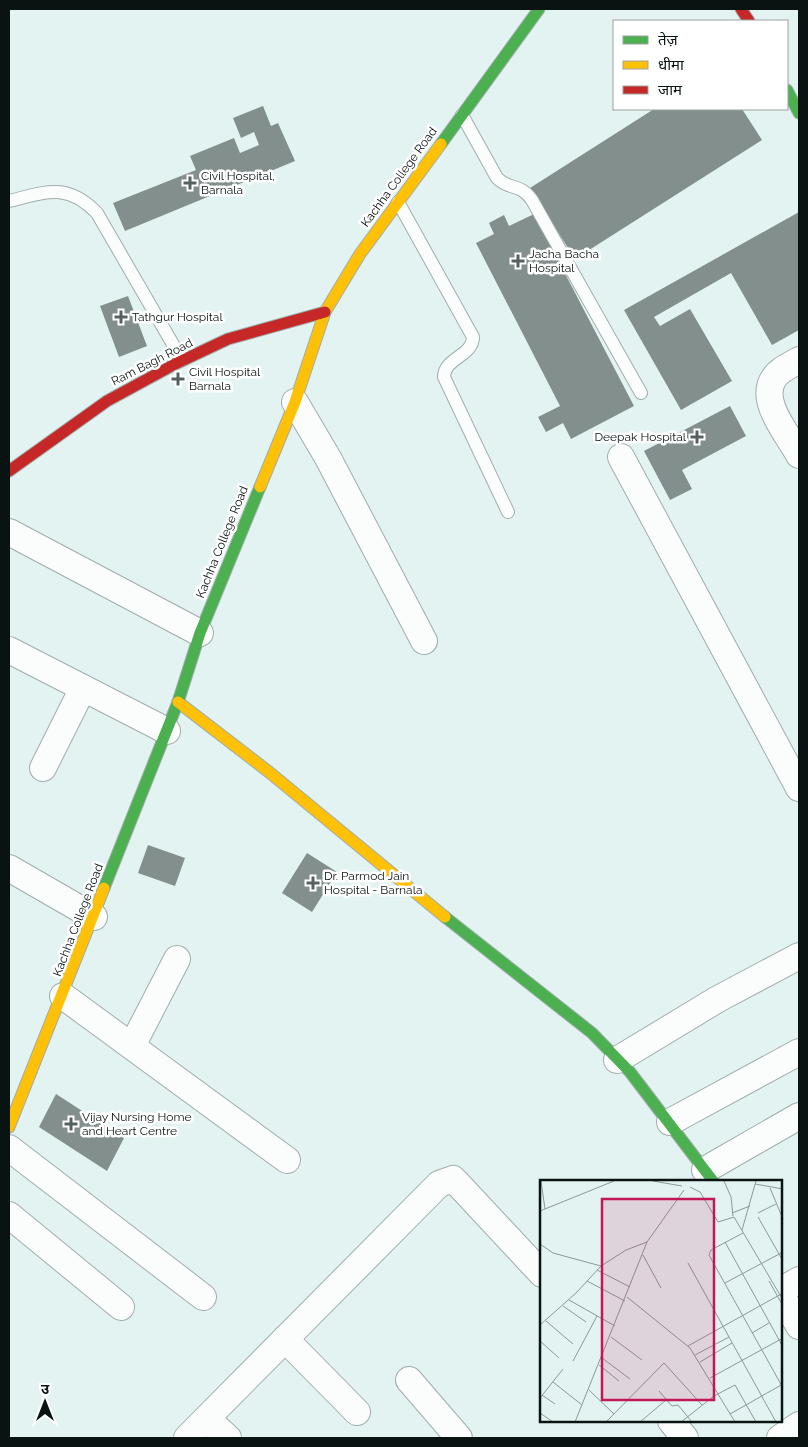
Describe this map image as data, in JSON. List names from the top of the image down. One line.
{"streets":{"street":["Kachha College Road","Ram Bagh Road"]},"crossings":[["Kachha College Road","Ram Bagh Road"]],"places":{"health":["Civil Hospital, Barnala","Jacha Bacha Hospital","Tathgur Hospital","Civil Hospital Barnala","Deepak Hospital","Dr. Parmod Jain Hospital - Barnala","Vijay Nursing Home and Heart Centre"]},"legend":["तेज़","धीमा","जाम"],"north":"top"}
